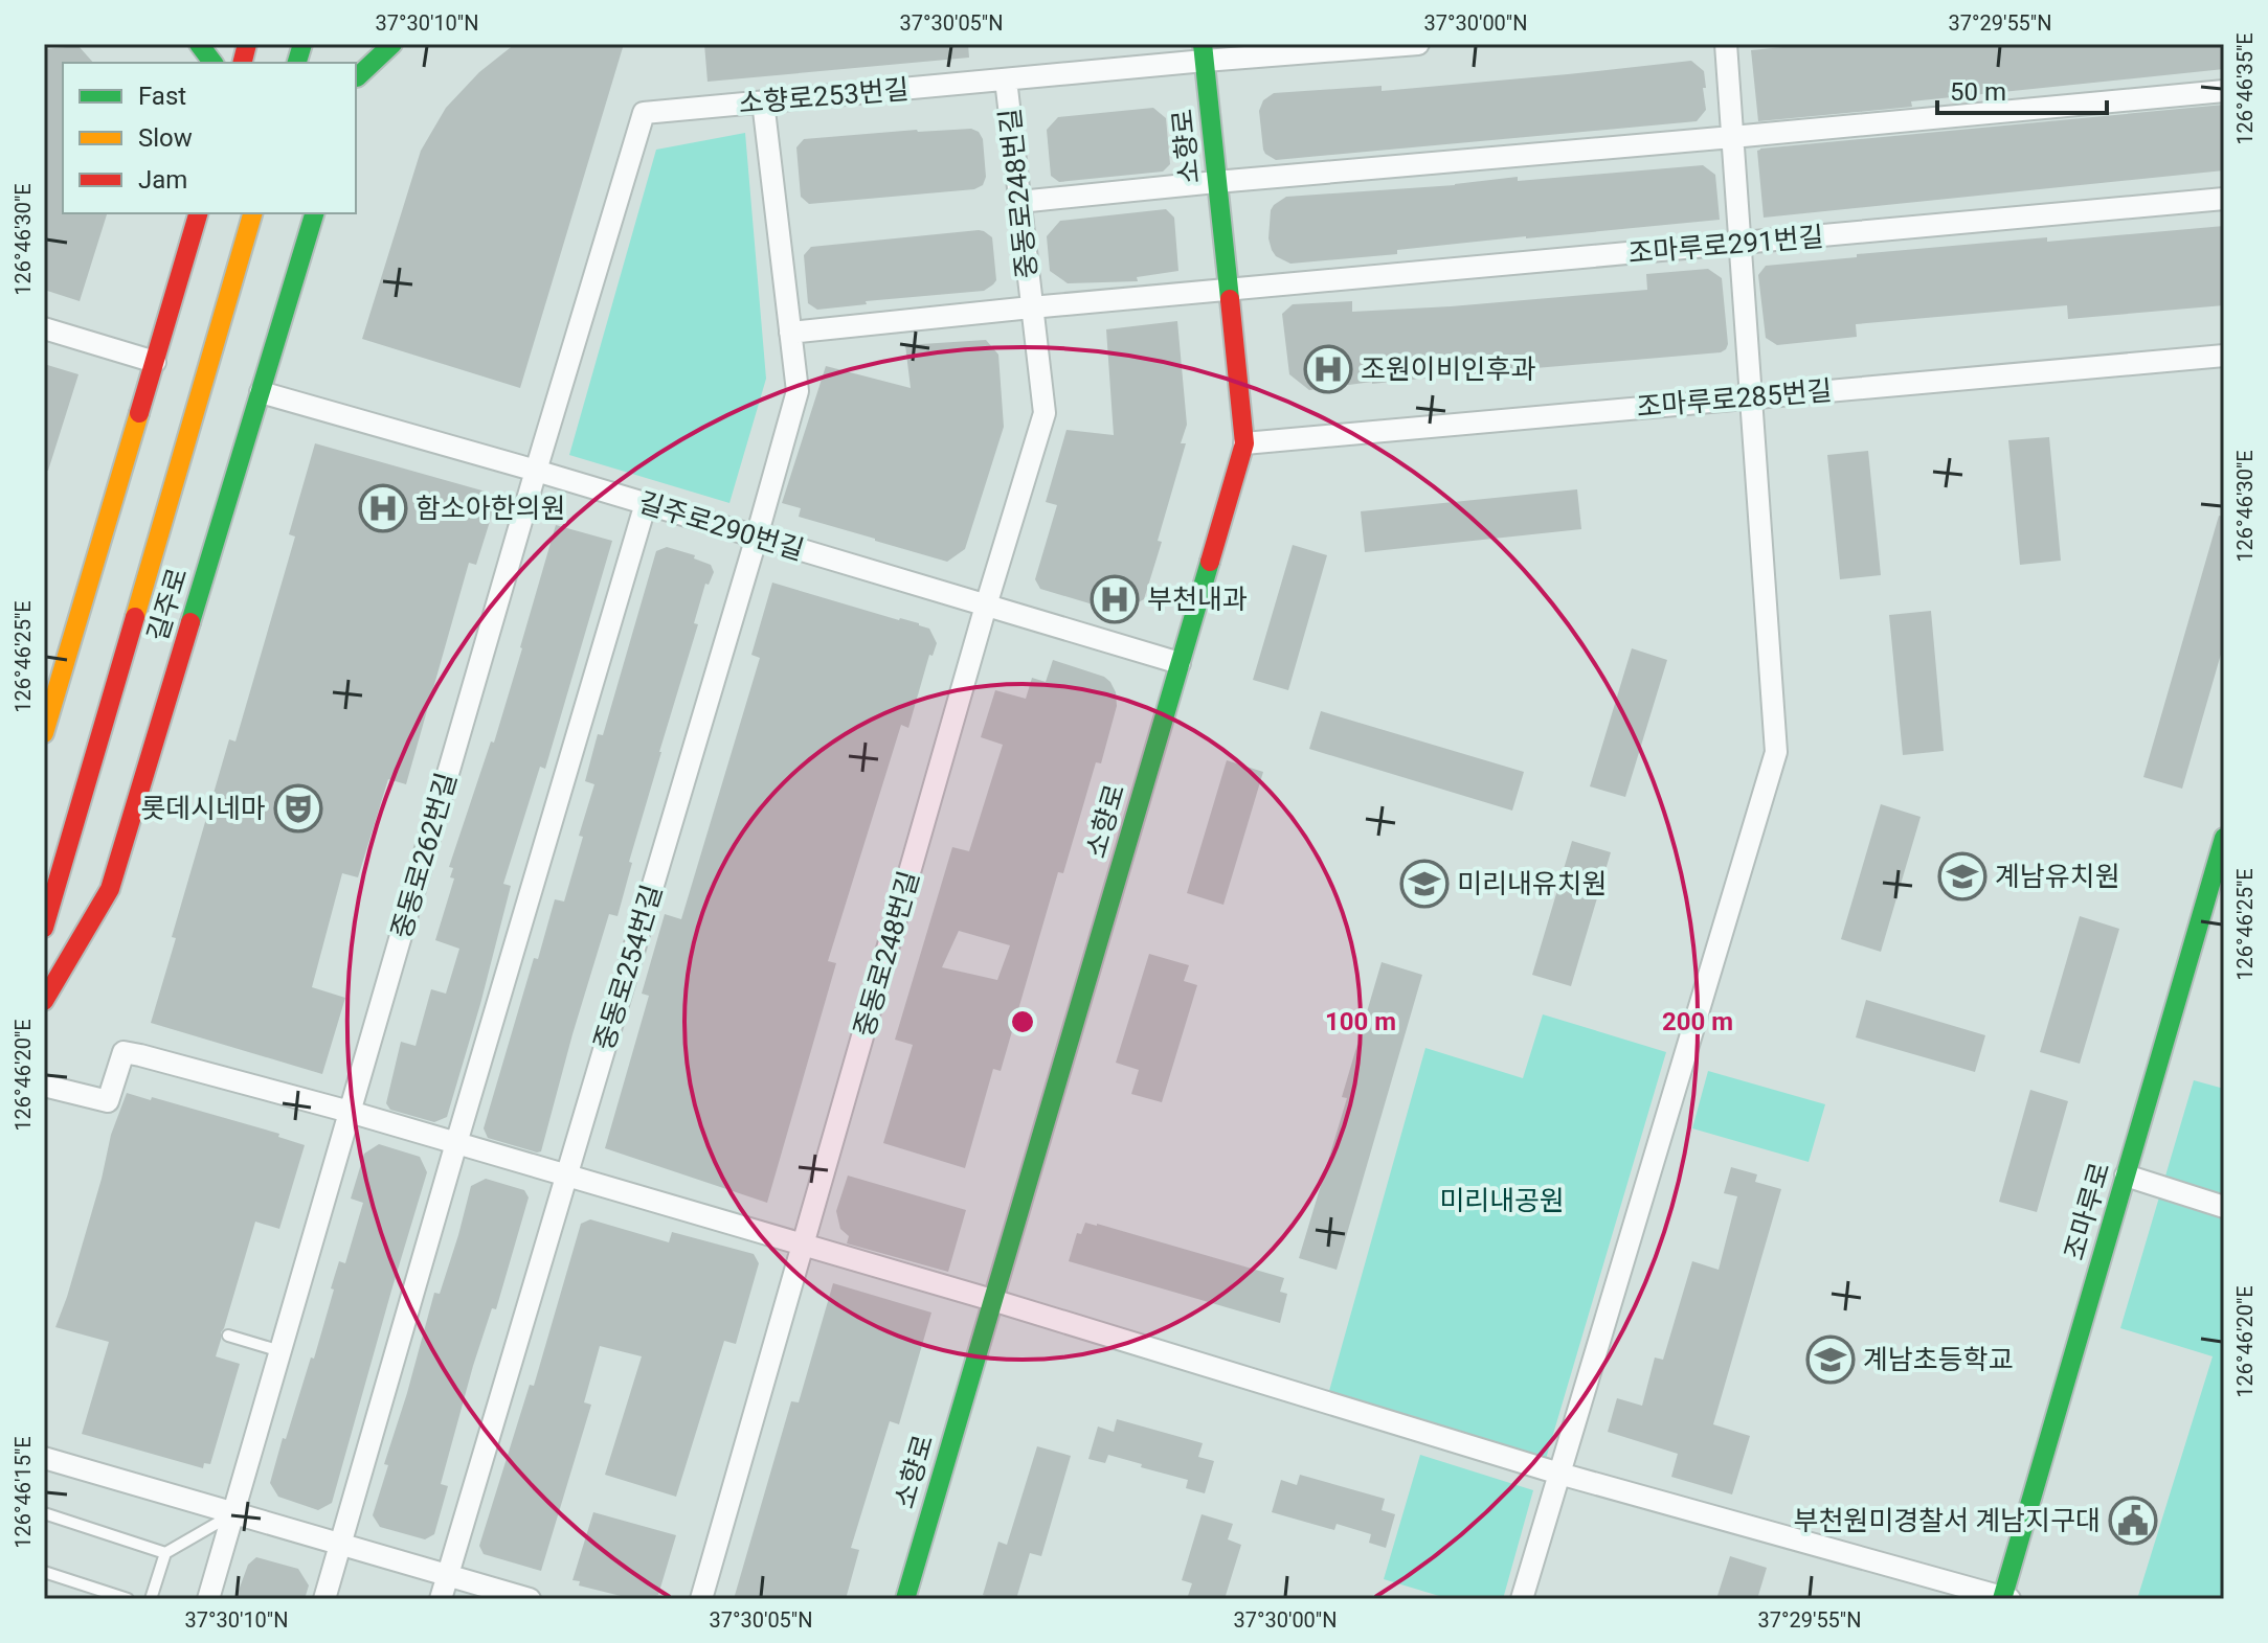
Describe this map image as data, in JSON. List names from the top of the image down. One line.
{"streets":{"street":["소향로253번길","소향로","중동로248번길","조마루로291번길","조마루로285번길","길주로290번길","길주로","중동로262번길","중동로254번길","조마루로"]},"crossings":[["소향로253번길","소향로"],["소향로253번길","중동로248번길"],["소향로253번길","중동로262번길"],["소향로253번길","중동로254번길"],["소향로","중동로248번길"],["소향로","조마루로291번길"],["소향로","조마루로285번길"],["소향로","길주로290번길"],["중동로248번길","조마루로291번길"],["중동로248번길","길주로290번길"],["길주로290번길","길주로"],["길주로290번길","중동로262번길"],["길주로290번길","중동로254번길"]],"parks":["미리내공원"],"places":{"hospital":["조원이비인후과","함소아한의원","부천내과"],"theatre":["롯데시네마"],"school or university":["계남유치원","미리내유치원","계남초등학교"],"public building":["부천원미경찰서 계남지구대"]},"legend":["Fast","Slow","Jam"],"scale_bar":"50 m","coordinates":["37°30'10\"N","37°30'05\"N","37°30'00\"N","37°29'55\"N","126°46'35\"E","126°46'30\"E","126°46'25\"E","126°46'20\"E","126°46'15\"E"],"rings":["100 m","200 m"]}
